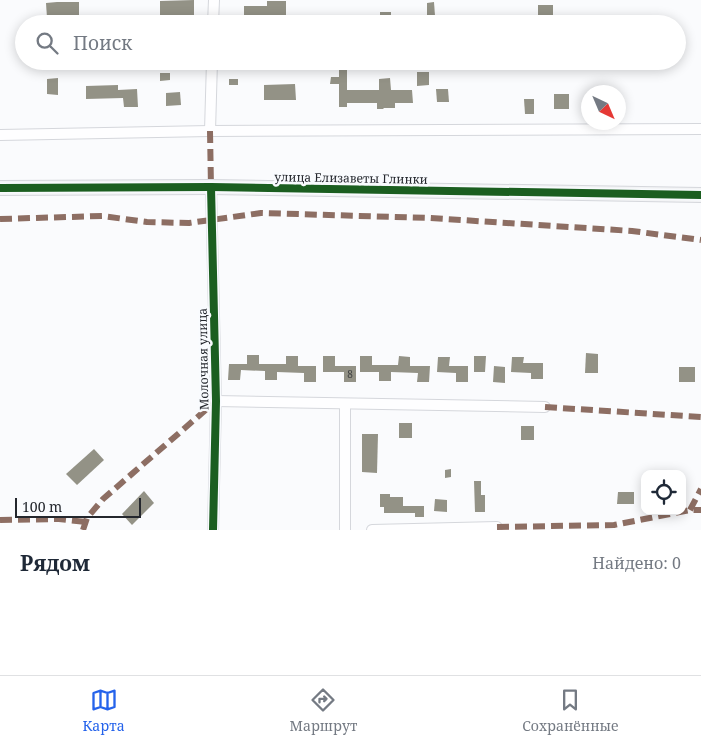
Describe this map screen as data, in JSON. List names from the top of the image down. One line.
{"streets":{"street":["улица Елизаветы Глинки","Молочная улица"]},"crossings":[["улица Елизаветы Глинки","Молочная улица"]],"house_numbers":["8"],"scale_bar":"100 m","north":"bottom right","page":{"search":"Поиск","scale":"100 m","heading":["Рядом","Найдено: 0"],"nav":["Карта","Маршрут","Сохранённые"]}}
